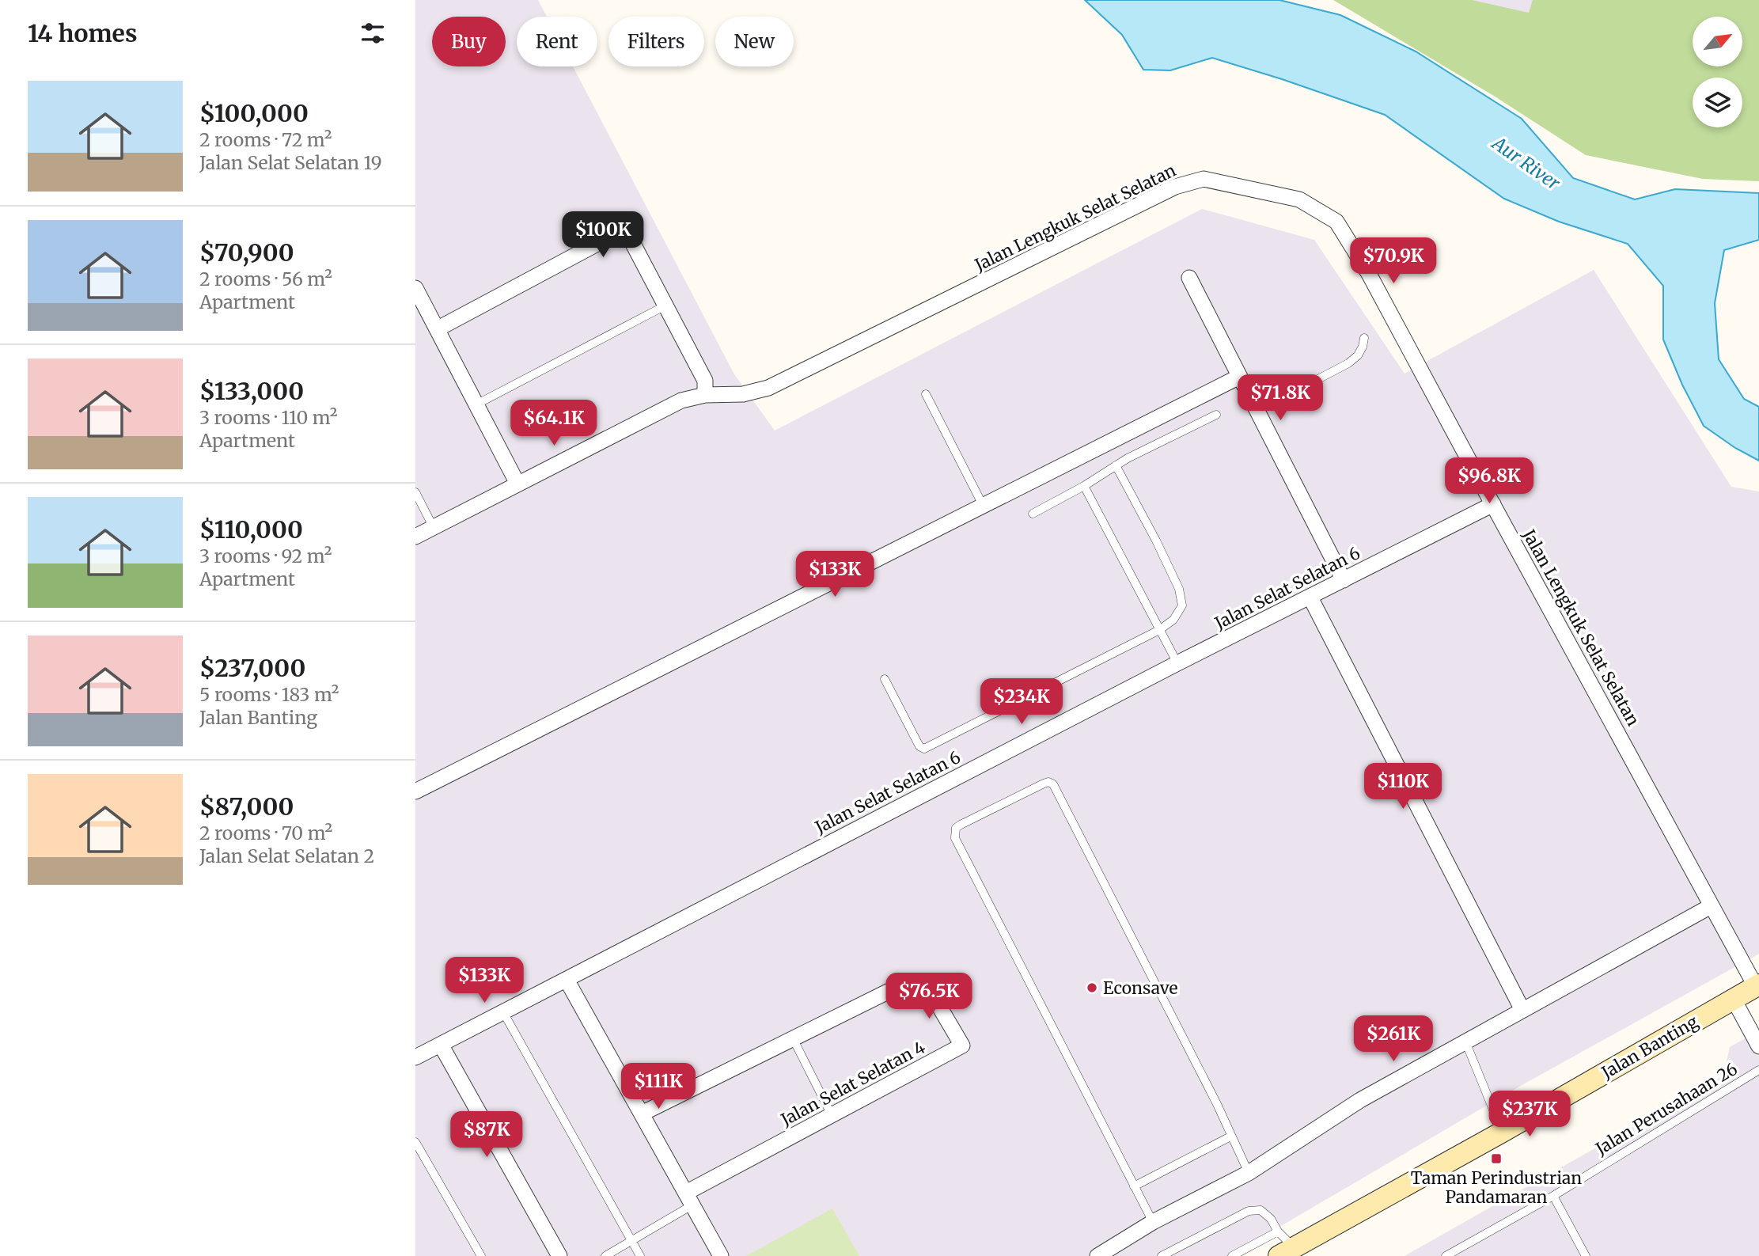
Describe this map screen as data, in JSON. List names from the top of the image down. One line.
{"streets":{"main road":["Jalan Banting"],"street":["Jalan Lengkuk Selat Selatan","Jalan Selat Selatan 6","Jalan Selat Selatan 4"],"lane":["Jalan Perusahaan 26"]},"crossings":[["Jalan Lengkuk Selat Selatan","Jalan Selat Selatan 6"],["Jalan Lengkuk Selat Selatan","Jalan Banting"]],"water":["Aur River"],"places":{"other":["Econsave"],"transit":["Taman Perindustrian Pandamaran"]},"north":"top right","page":{"heading":"14 homes","chip":["Buy","Rent","Filters","New"],"list":[{"name":"$100,000","note":"2 rooms · 72 m² · Jalan Selat Selatan 19"},{"name":"$70,900","note":"2 rooms · 56 m² · Apartment"},{"name":"$133,000","note":"3 rooms · 110 m² · Apartment"},{"name":"$110,000","note":"3 rooms · 92 m² · Apartment"},{"name":"$237,000","note":"5 rooms · 183 m² · Jalan Banting"},{"name":"$87,000","note":"2 rooms · 70 m² · Jalan Selat Selatan 2"}],"price":["$100K","$70.9K","$71.8K","$64.1K","$96.8K","$133K","$234K","$110K","$133K","$76.5K","$261K","$111K","$237K","$87K"]}}
